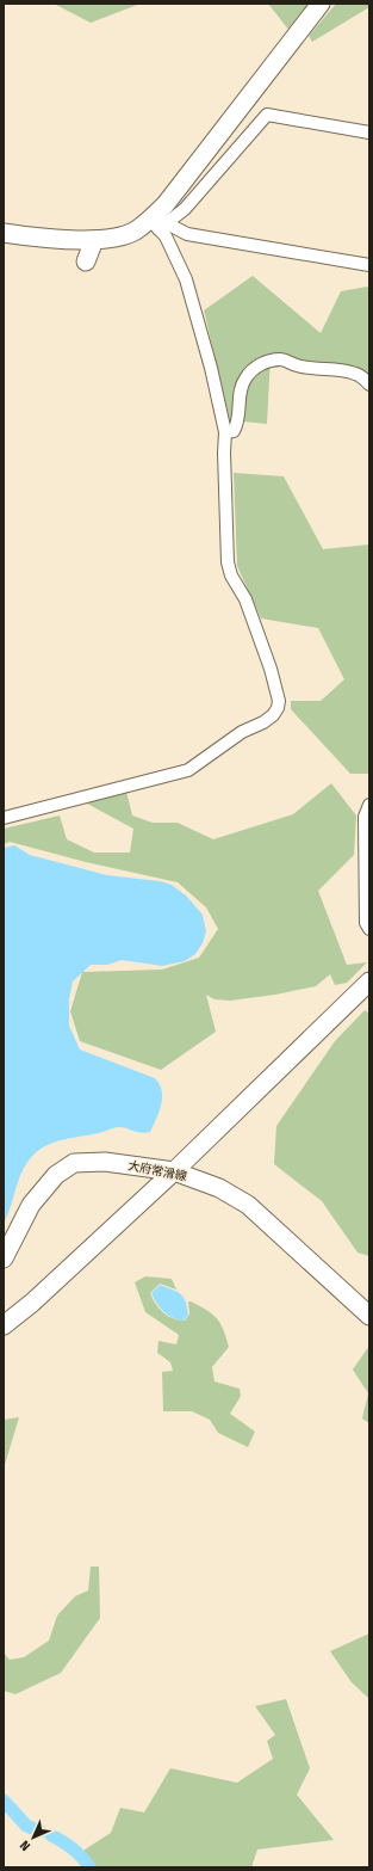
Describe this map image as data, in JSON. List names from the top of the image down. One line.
{"streets":{"street":["大府常滑線"]},"north":"bottom left"}
